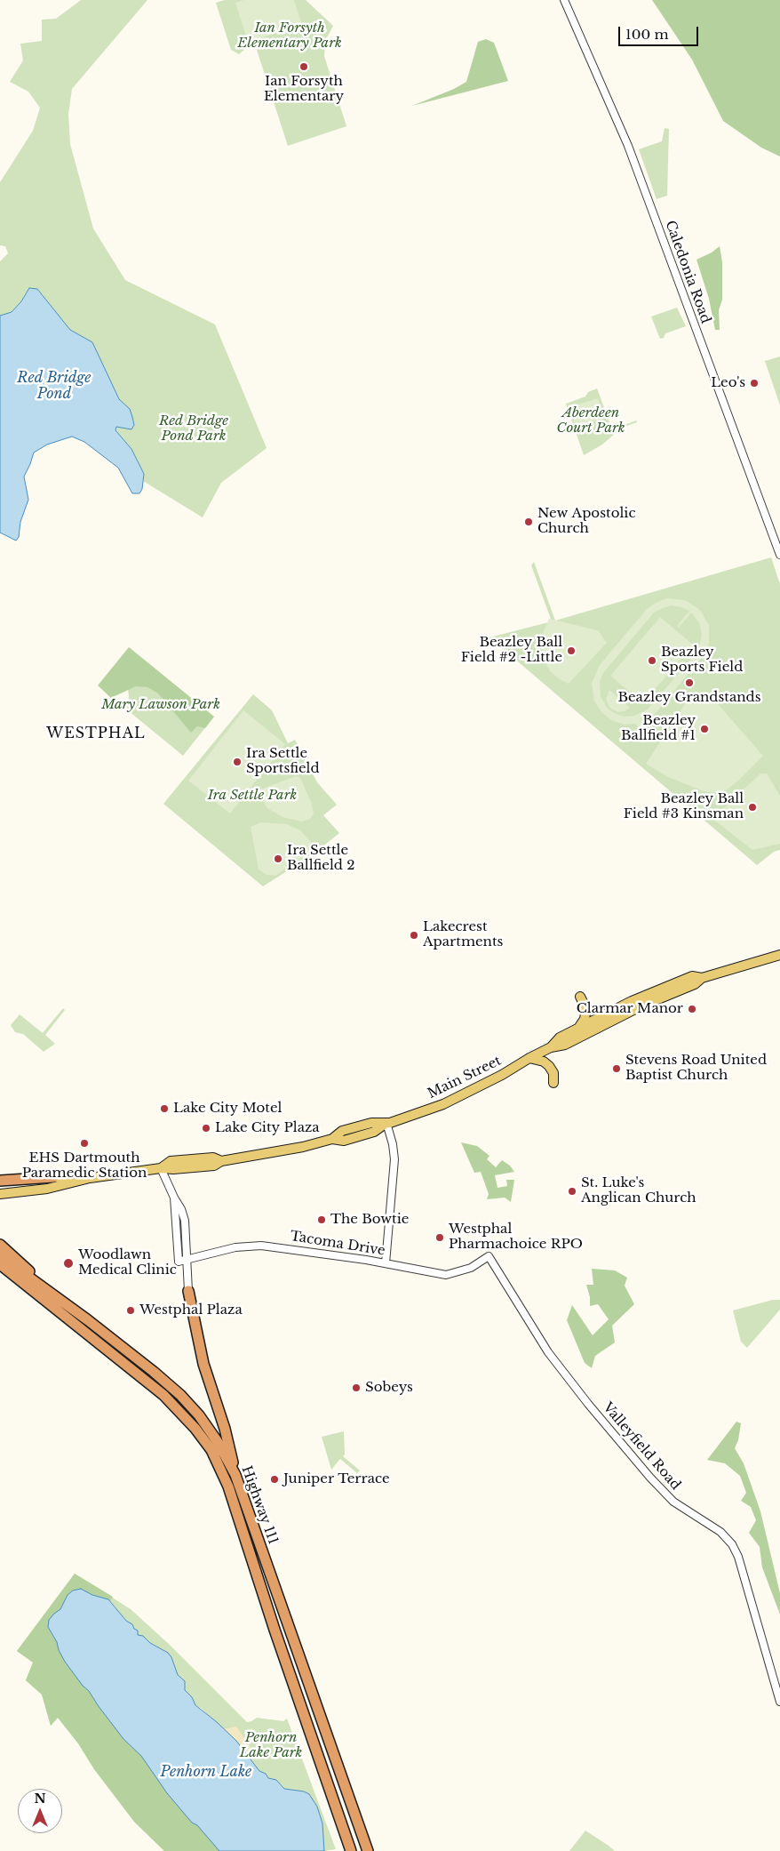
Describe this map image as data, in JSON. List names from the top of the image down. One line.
{"streets":{"highway":["Highway 111"],"main road":["Main Street"],"street":["Caledonia Road","Tacoma Drive","Valleyfield Road"]},"crossings":[["Tacoma Drive","Valleyfield Road"]],"districts":["WESTPHAL"],"water":["Red Bridge Pond","Penhorn Lake"],"parks":["Ian Forsyth Elementary Park","Aberdeen Court Park","Red Bridge Pond Park","Mary Lawson Park","Ira Settle Park","Penhorn Lake Park"],"places":["Ian Forsyth Elementary","Leo's","New Apostolic Church","Beazley Ball Field #2 -Little","Beazley Sports Field","Beazley Grandstands","Beazley Ballfield #1","Ira Settle Sportsfield","Beazley Ball Field #3 Kinsman","Ira Settle Ballfield 2","Lakecrest Apartments","Clarmar Manor","Stevens Road United Baptist Church","Lake City Motel","Lake City Plaza","EHS Dartmouth Paramedic Station","St. Luke's Anglican Church","The Bowtie","Westphal Pharmachoice RPO","Woodlawn Medical Clinic","Westphal Plaza","Sobeys","Juniper Terrace"],"scale_bar":"100 m","north":"top"}
